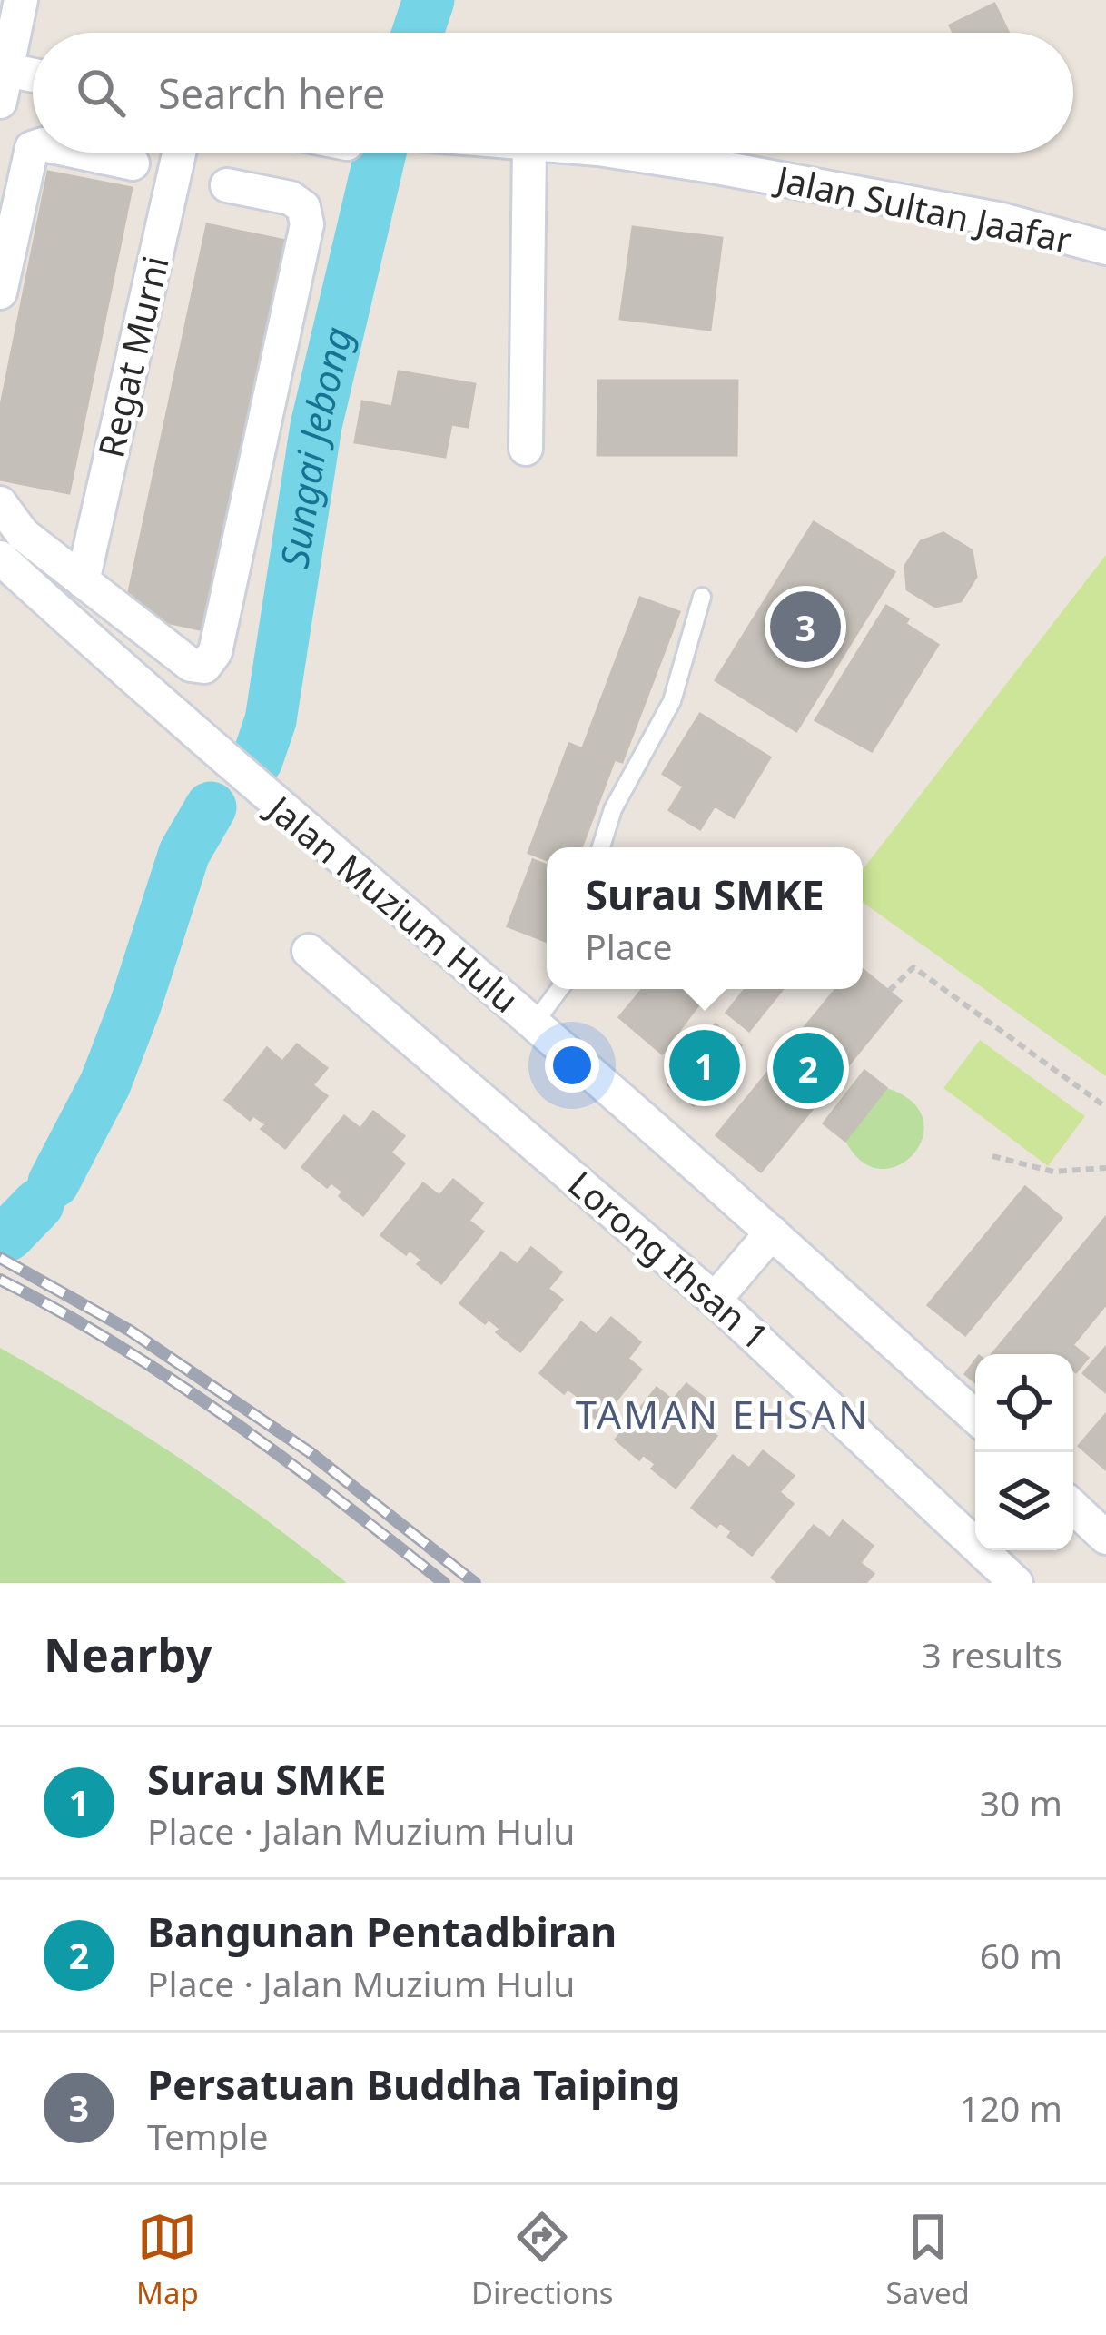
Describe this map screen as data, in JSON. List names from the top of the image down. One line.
{"streets":{"street":["Jalan Sultan Jaafar","Regat Murni","Jalan Muzium Hulu","Lorong Ihsan 1"]},"districts":["TAMAN EHSAN"],"water":["Sungai Jebong"],"page":{"search":"Search here","pins":["3","1","2"],"popup":["Surau SMKE","Place"],"heading":["Nearby","3 results"],"list":[{"mark":"1","name":"Surau SMKE","note":"Place · Jalan Muzium Hulu","value":"30 m"},{"mark":"2","name":"Bangunan Pentadbiran","note":"Place · Jalan Muzium Hulu","value":"60 m"},{"mark":"3","name":"Persatuan Buddha Taiping","note":"Temple","value":"120 m"}],"nav":["Map","Directions","Saved"]}}
